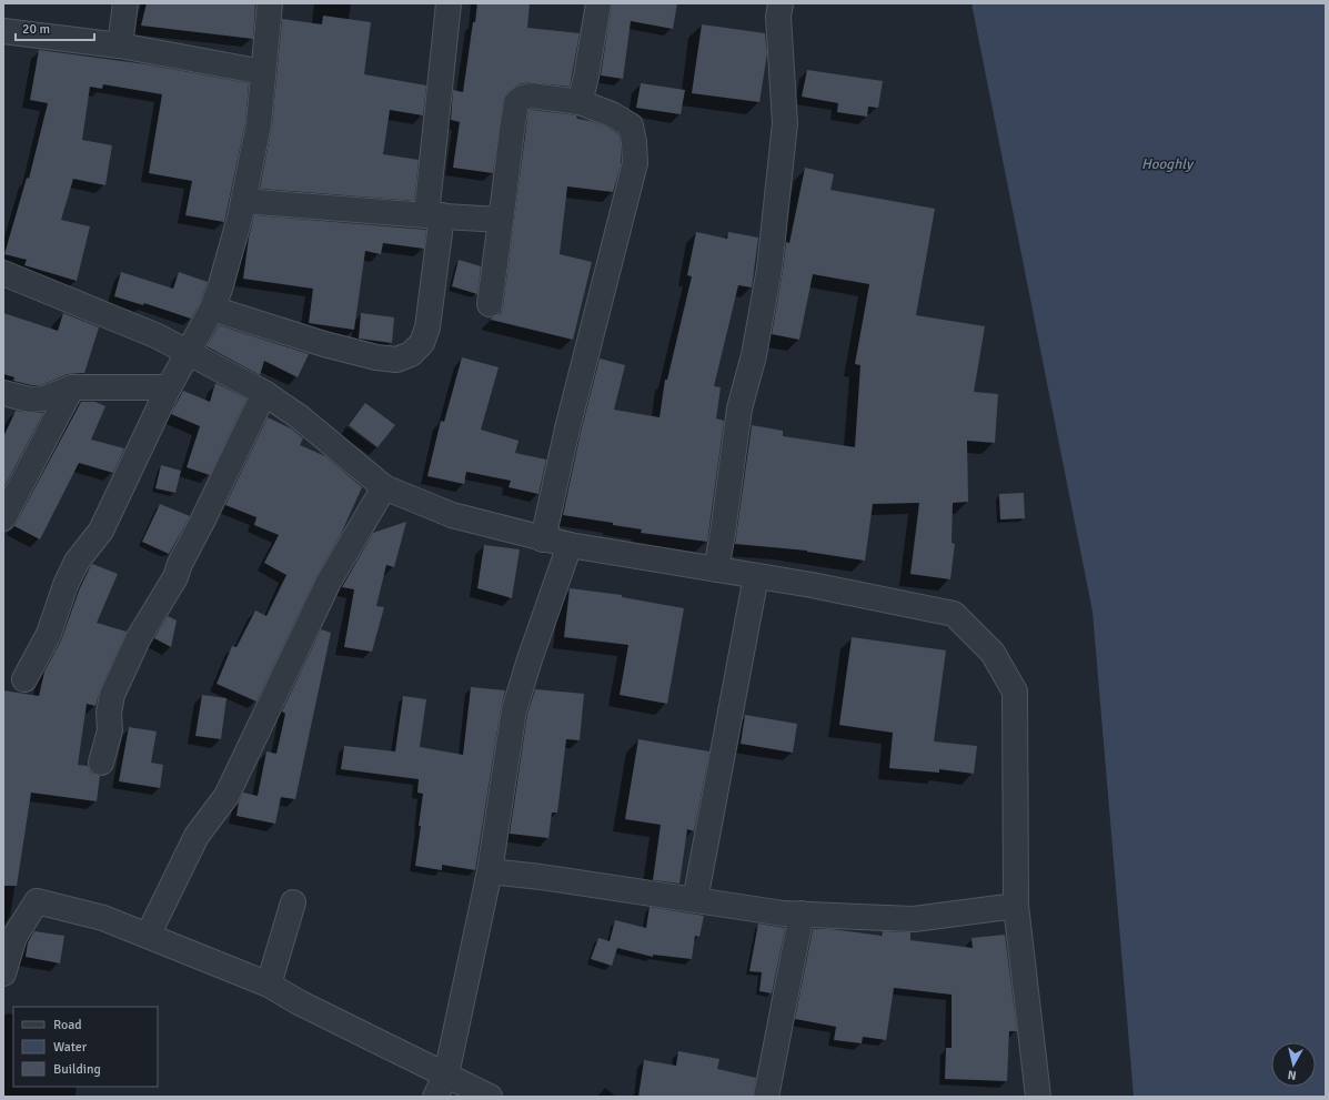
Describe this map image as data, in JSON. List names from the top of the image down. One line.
{"water":["Hooghly"],"legend":["Road","Water","Building"],"scale_bar":"20 m","north":"bottom"}
